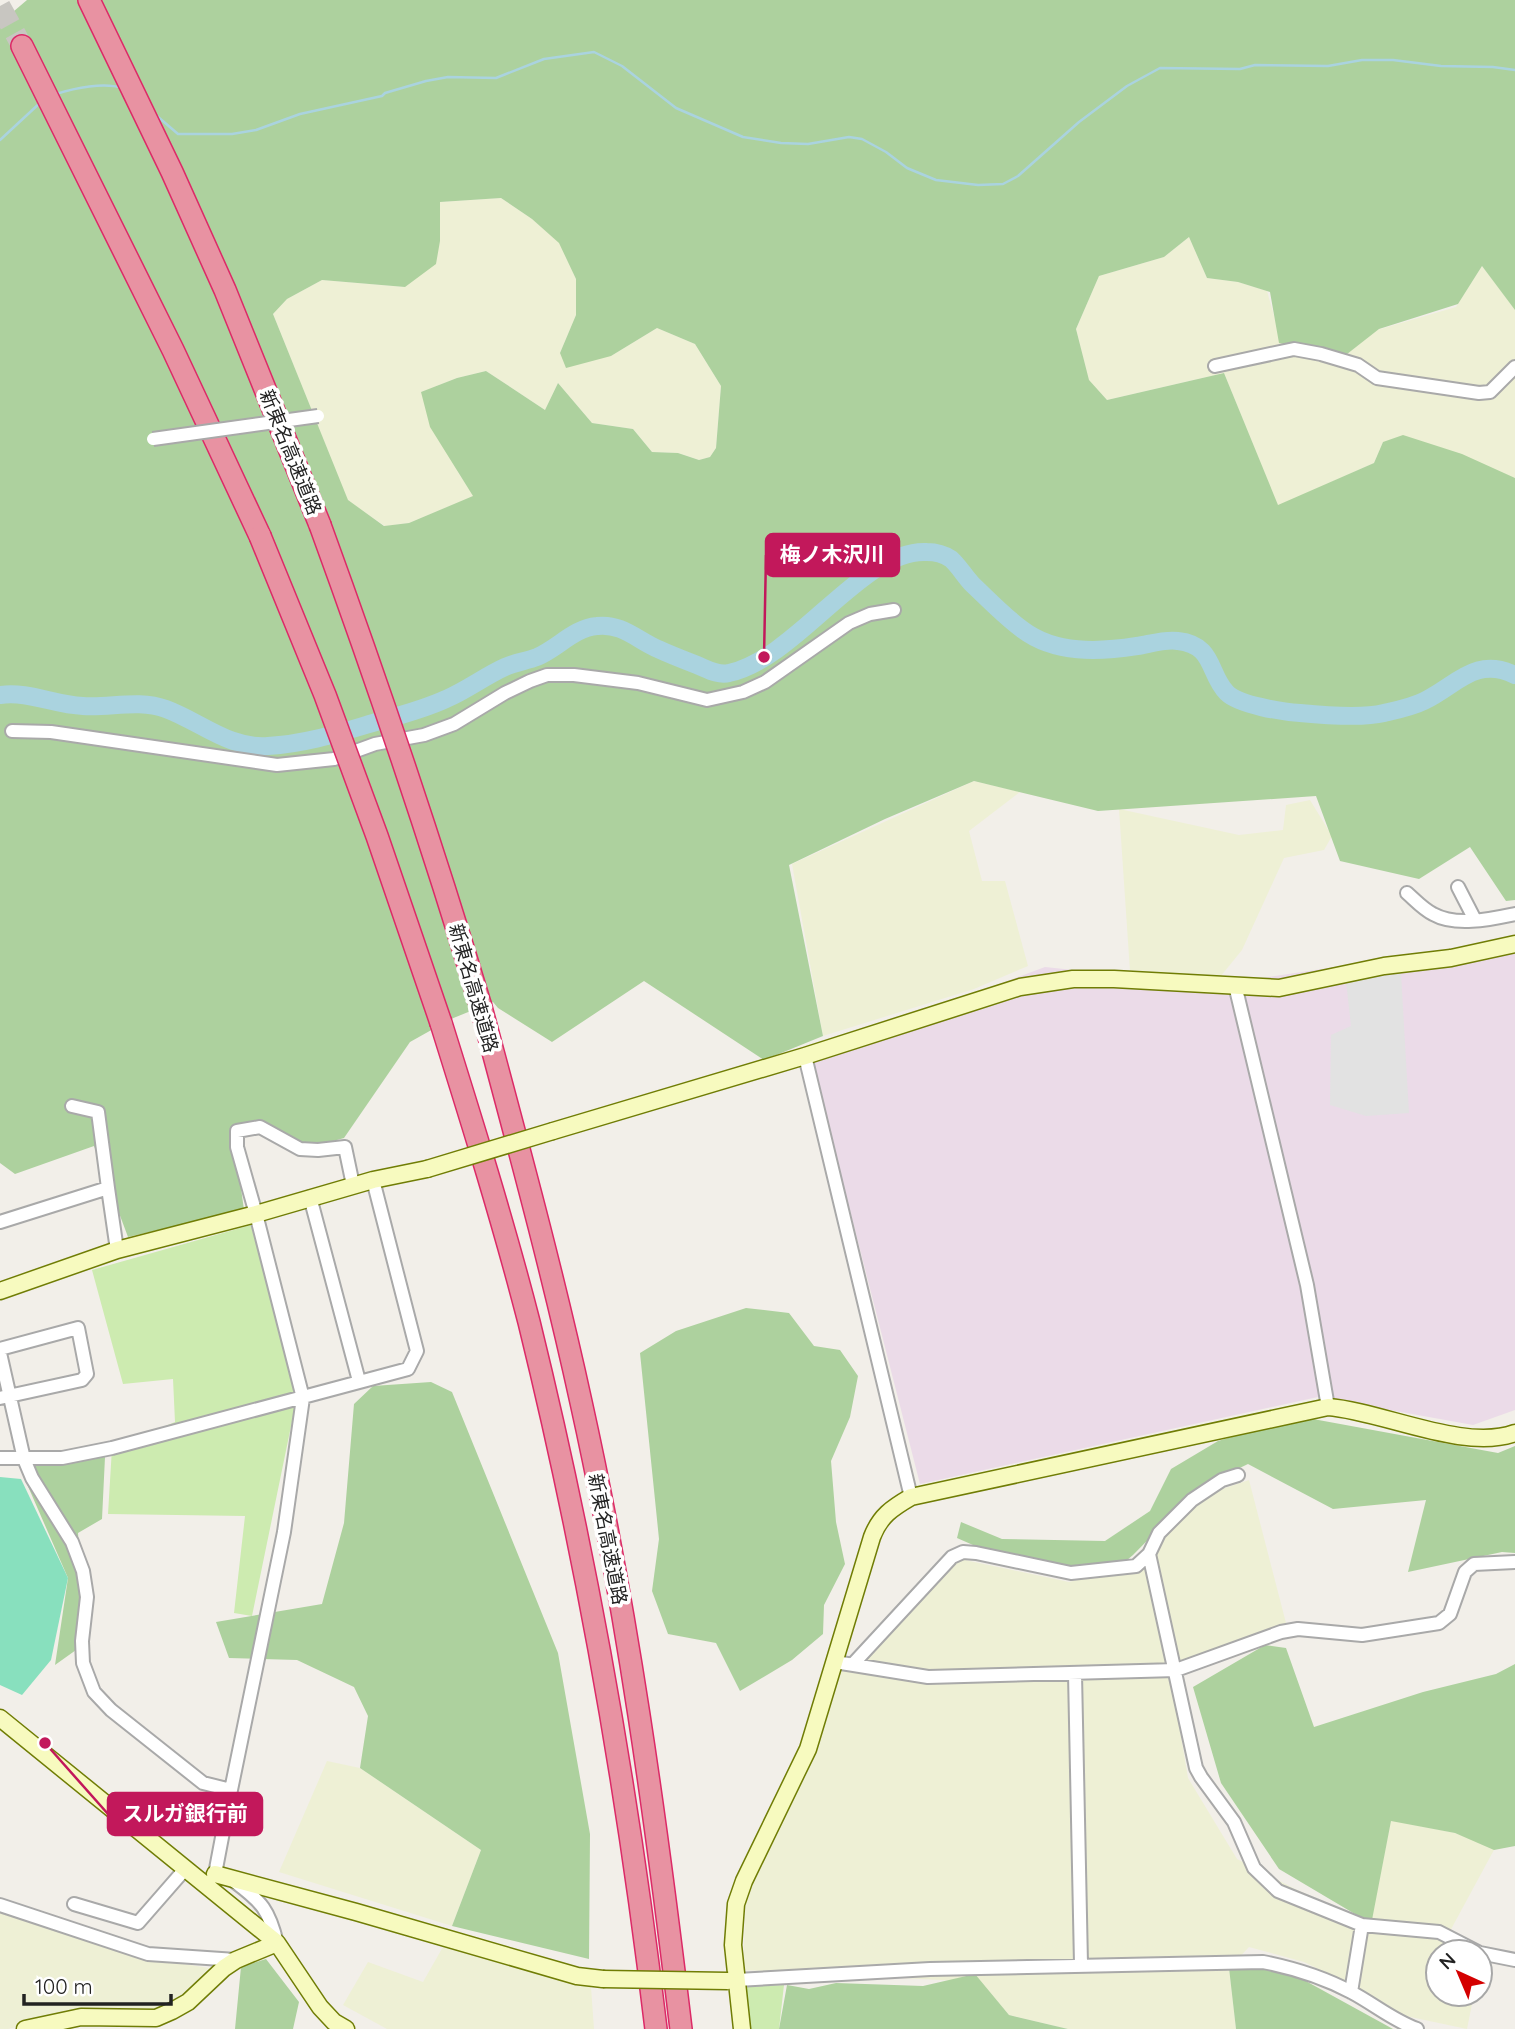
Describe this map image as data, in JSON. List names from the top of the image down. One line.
{"streets":{"highway":["新東名高速道路"]},"places":["梅ノ木沢川","スルガ銀行前"],"scale_bar":"100 m","north":"top left"}
